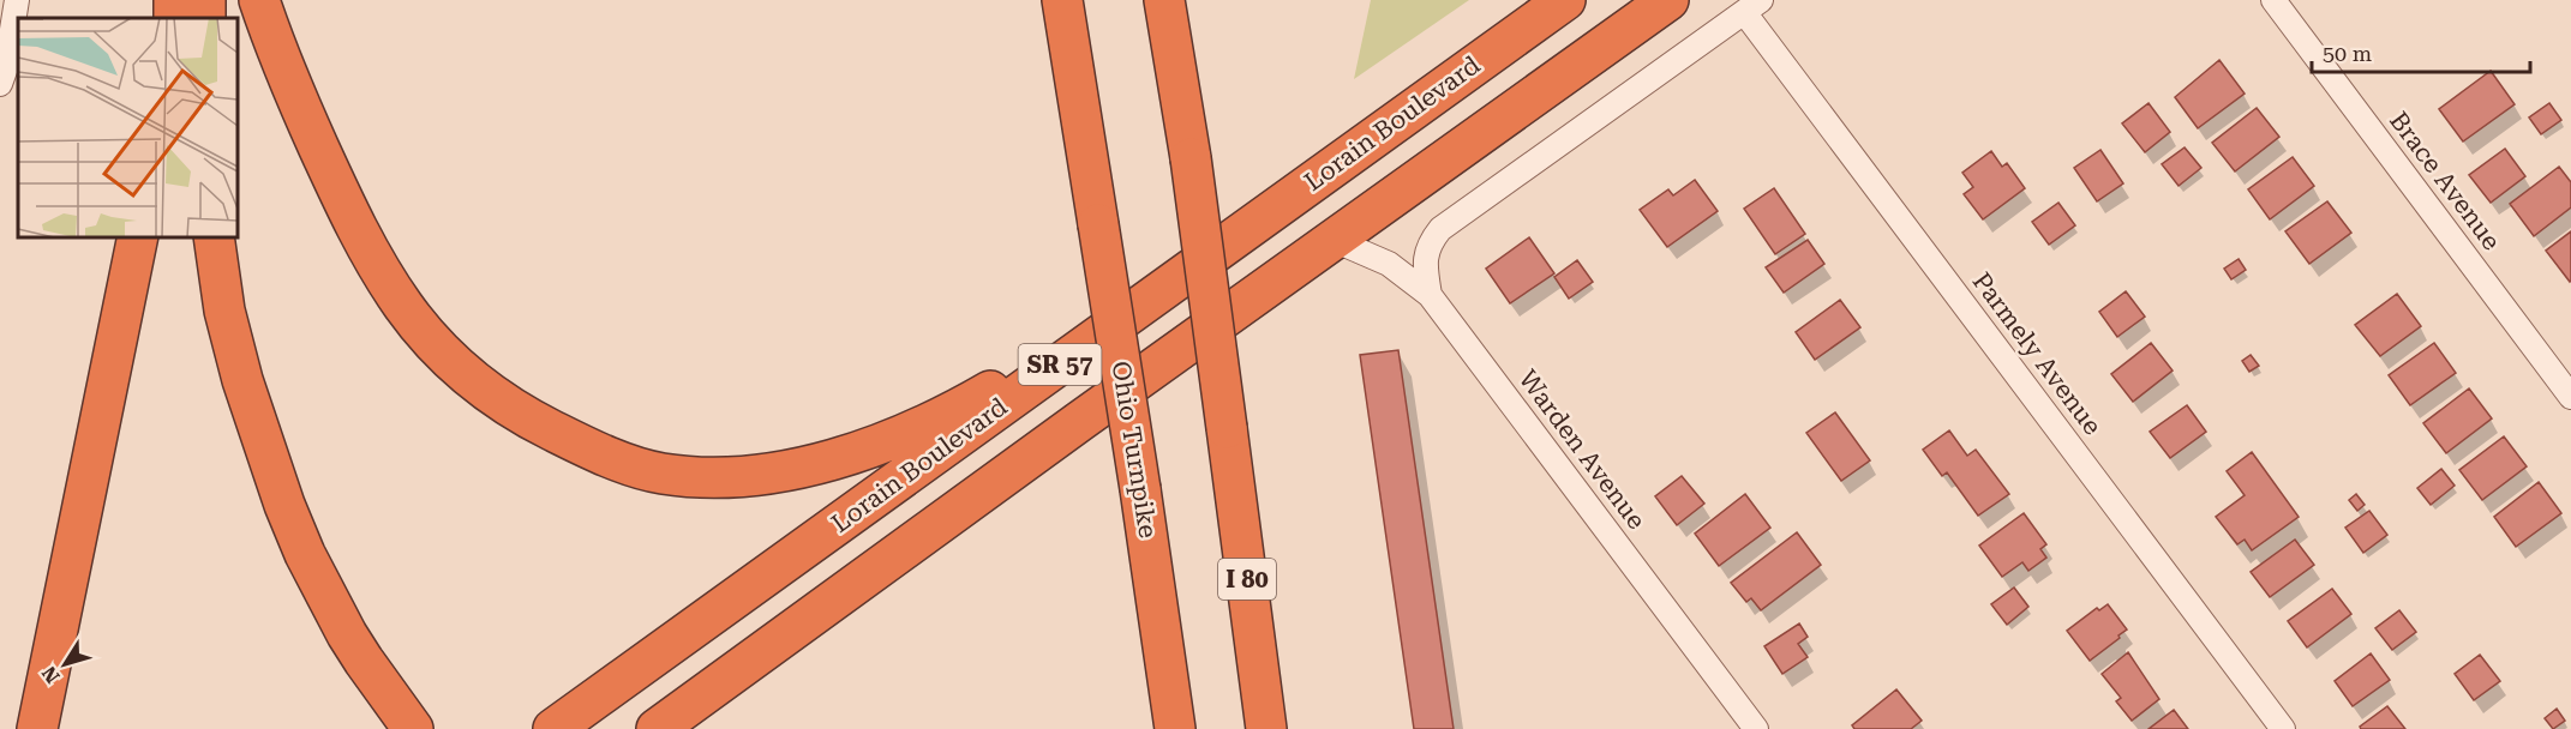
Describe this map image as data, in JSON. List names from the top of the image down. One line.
{"streets":{"highway":["Lorain Boulevard","SR 57","Ohio Turnpike","I 80"],"street":["Brace Avenue","Parmely Avenue","Warden Avenue"]},"crossings":[["SR 57","Warden Avenue"]],"scale_bar":"50 m","north":"bottom left"}
